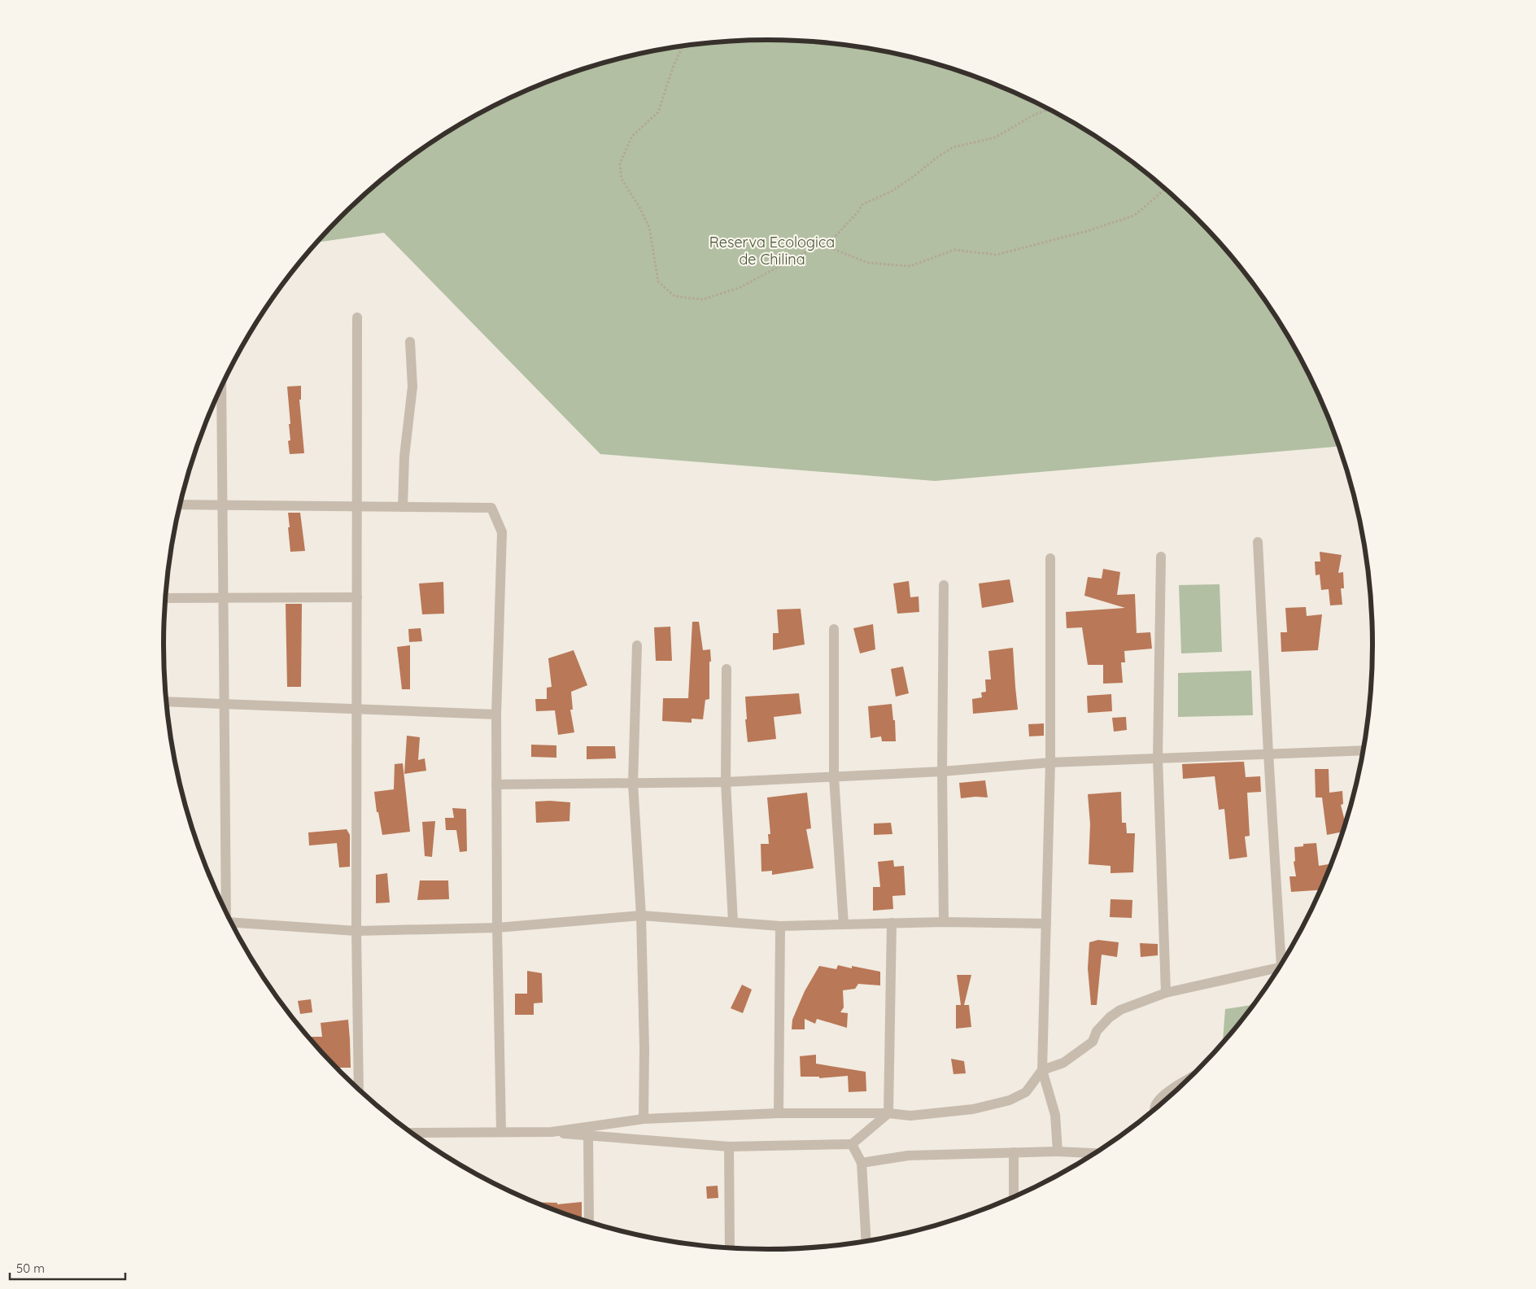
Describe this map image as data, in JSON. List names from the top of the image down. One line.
{"parks":["Reserva Ecologica de Chilina"],"scale_bar":"50 m"}
